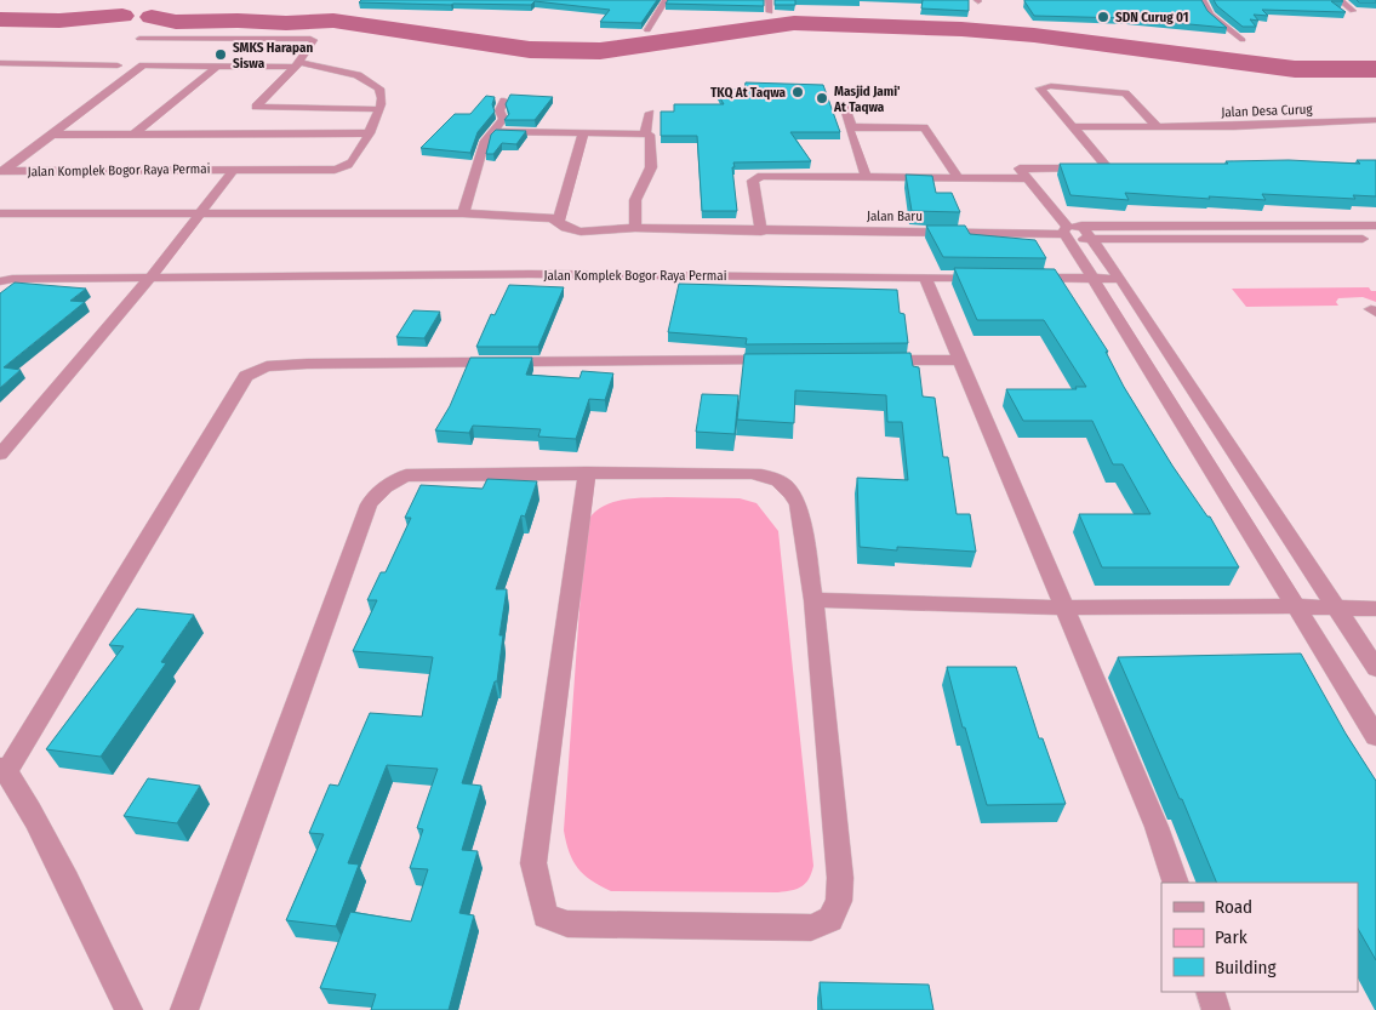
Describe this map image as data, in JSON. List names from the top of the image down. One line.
{"streets":{"street":["Jalan Desa Curug","Jalan Komplek Bogor Raya Permai","Jalan Baru"]},"places":["SDN Curug 01","SMKS Harapan Siswa","TKQ At Taqwa","Masjid Jami' At Taqwa"],"legend":["Road","Park","Building"]}
